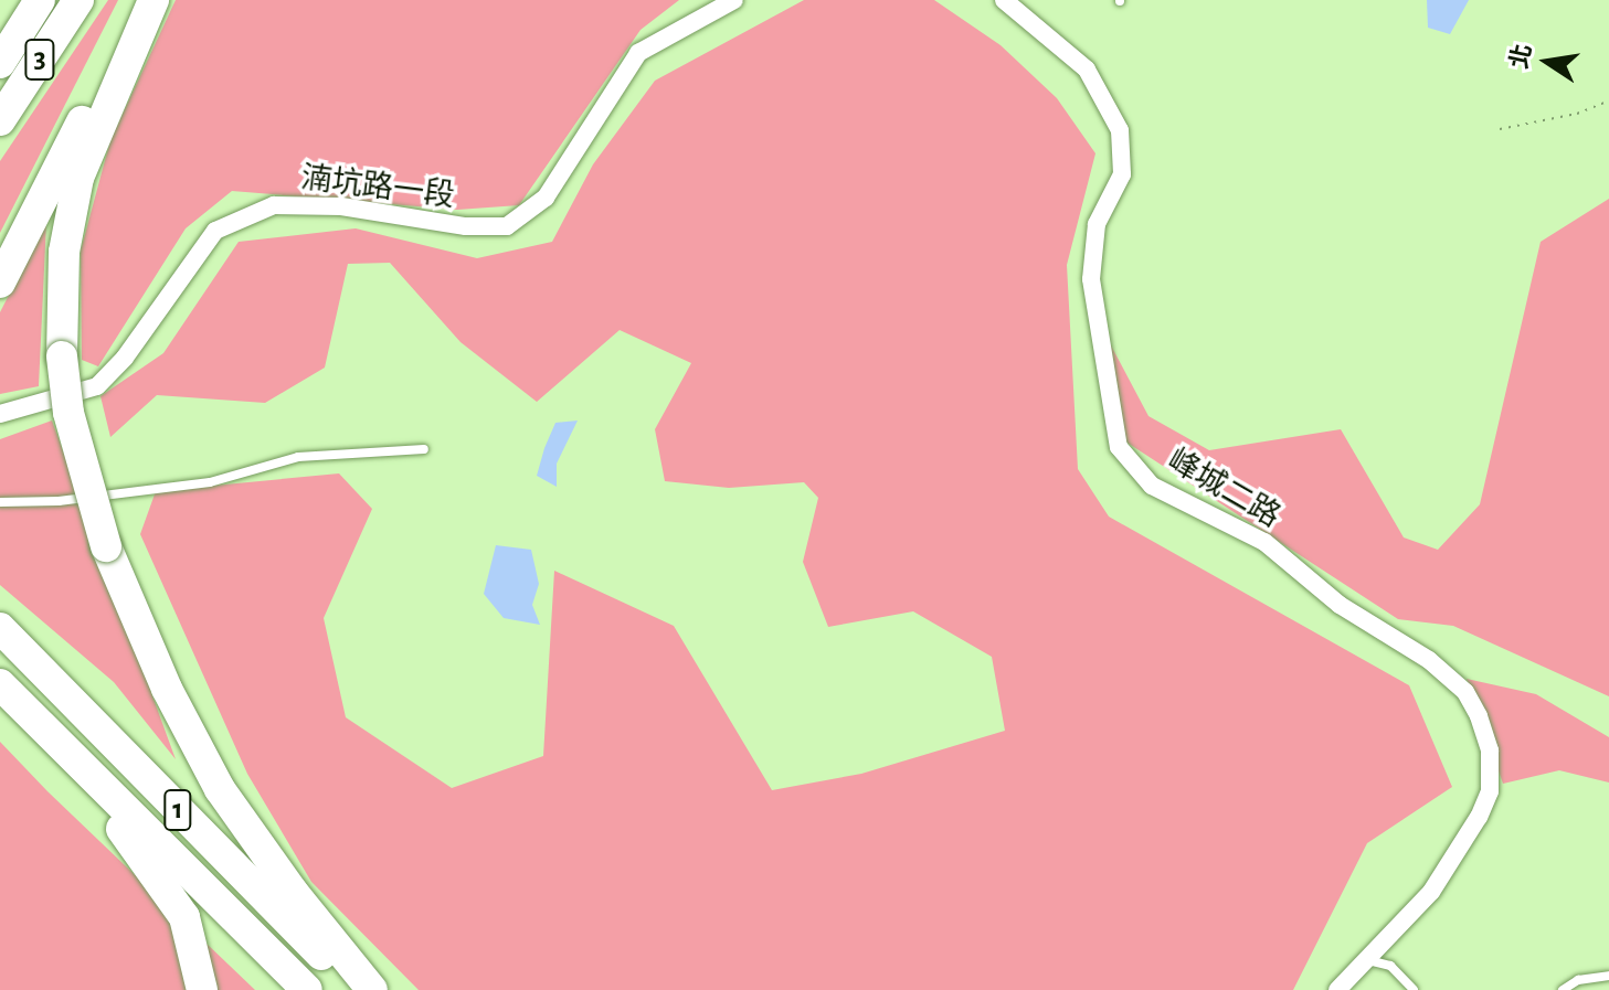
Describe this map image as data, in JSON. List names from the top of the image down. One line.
{"streets":{"highway":["3","1"],"street":["湳坑路一段","峰城二路"]},"north":"left"}
